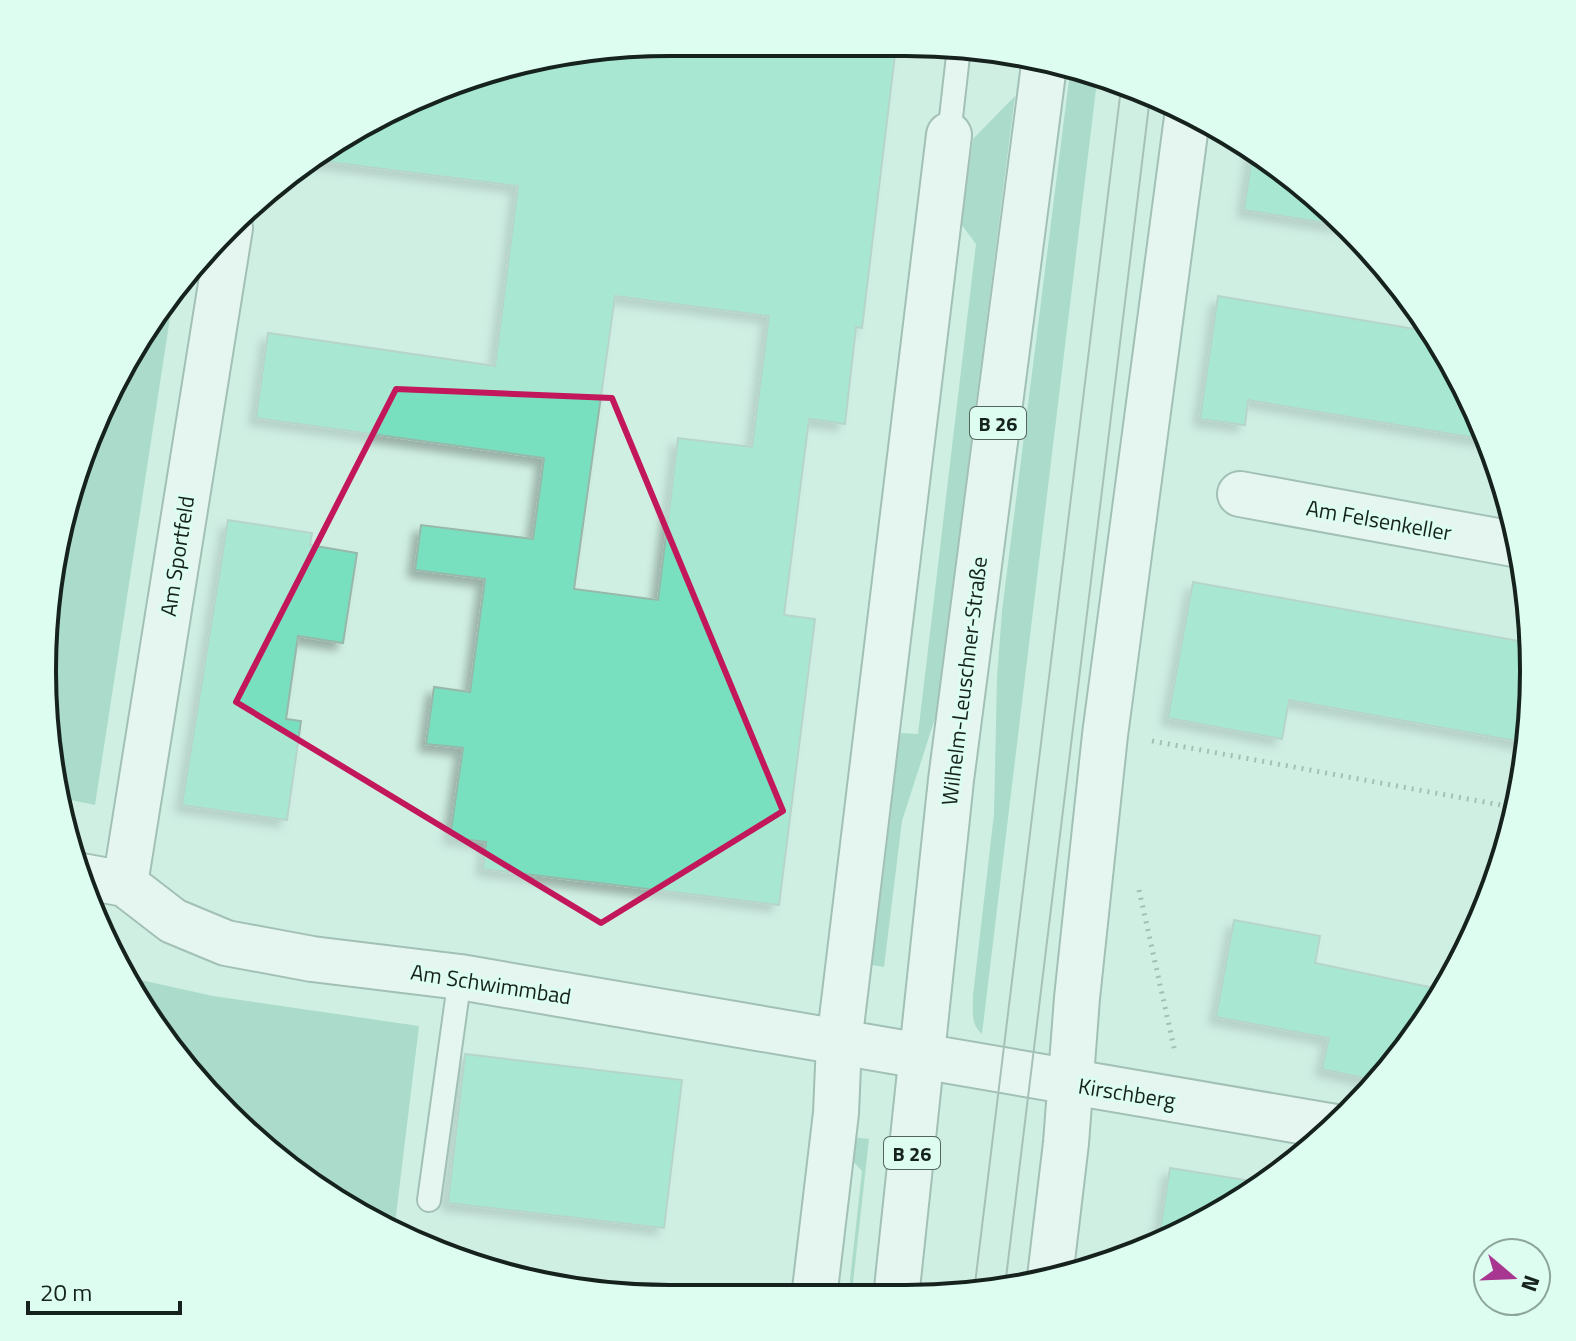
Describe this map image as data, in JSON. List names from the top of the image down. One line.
{"streets":{"street":["B 26","Am Felsenkeller","Am Sportfeld","Wilhelm-Leuschner-Straße","Am Schwimmbad","Kirschberg"]},"crossings":[["Am Sportfeld","Am Schwimmbad"],["Wilhelm-Leuschner-Straße","Am Schwimmbad"],["Wilhelm-Leuschner-Straße","Kirschberg"],["Am Schwimmbad","Kirschberg"]],"scale_bar":"20 m","north":"right"}
